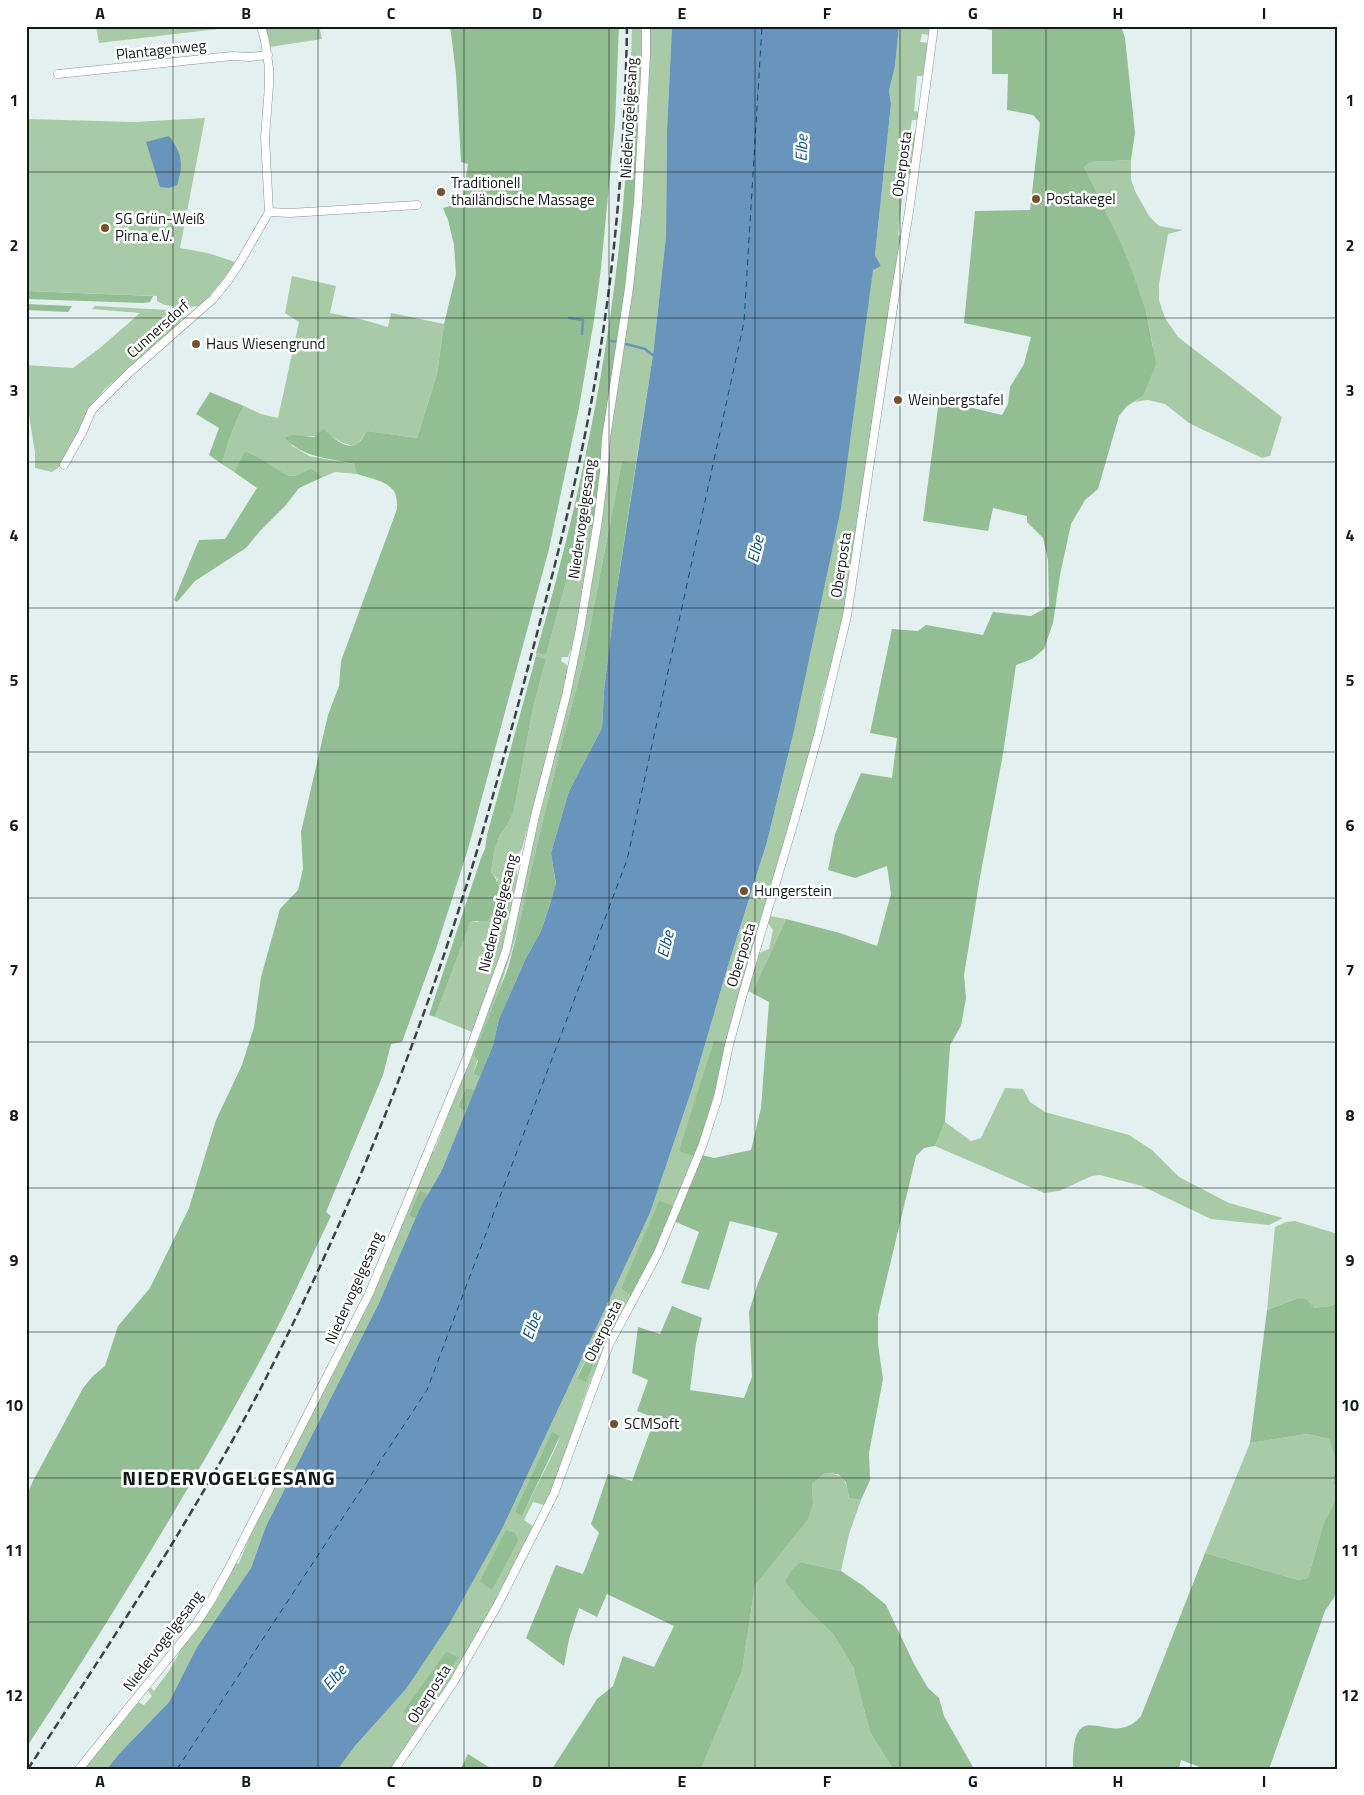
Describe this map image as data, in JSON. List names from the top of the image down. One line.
{"streets":{"street":["Plantagenweg","Niedervogelgesang","Oberposta","Cunnersdorf"]},"districts":["NIEDERVOGELGESANG"],"water":["Elbe"],"places":["Traditionell thailändische Massage","Postakegel","SG Grün-Weiß Pirna e.V.","Haus Wiesengrund","Weinbergstafel","Hungerstein","SCMSoft"],"grid":{"columns":["A","B","C","D","E","F","G","H","I"],"rows":["1","2","3","4","5","6","7","8","9","10","11","12"]}}
